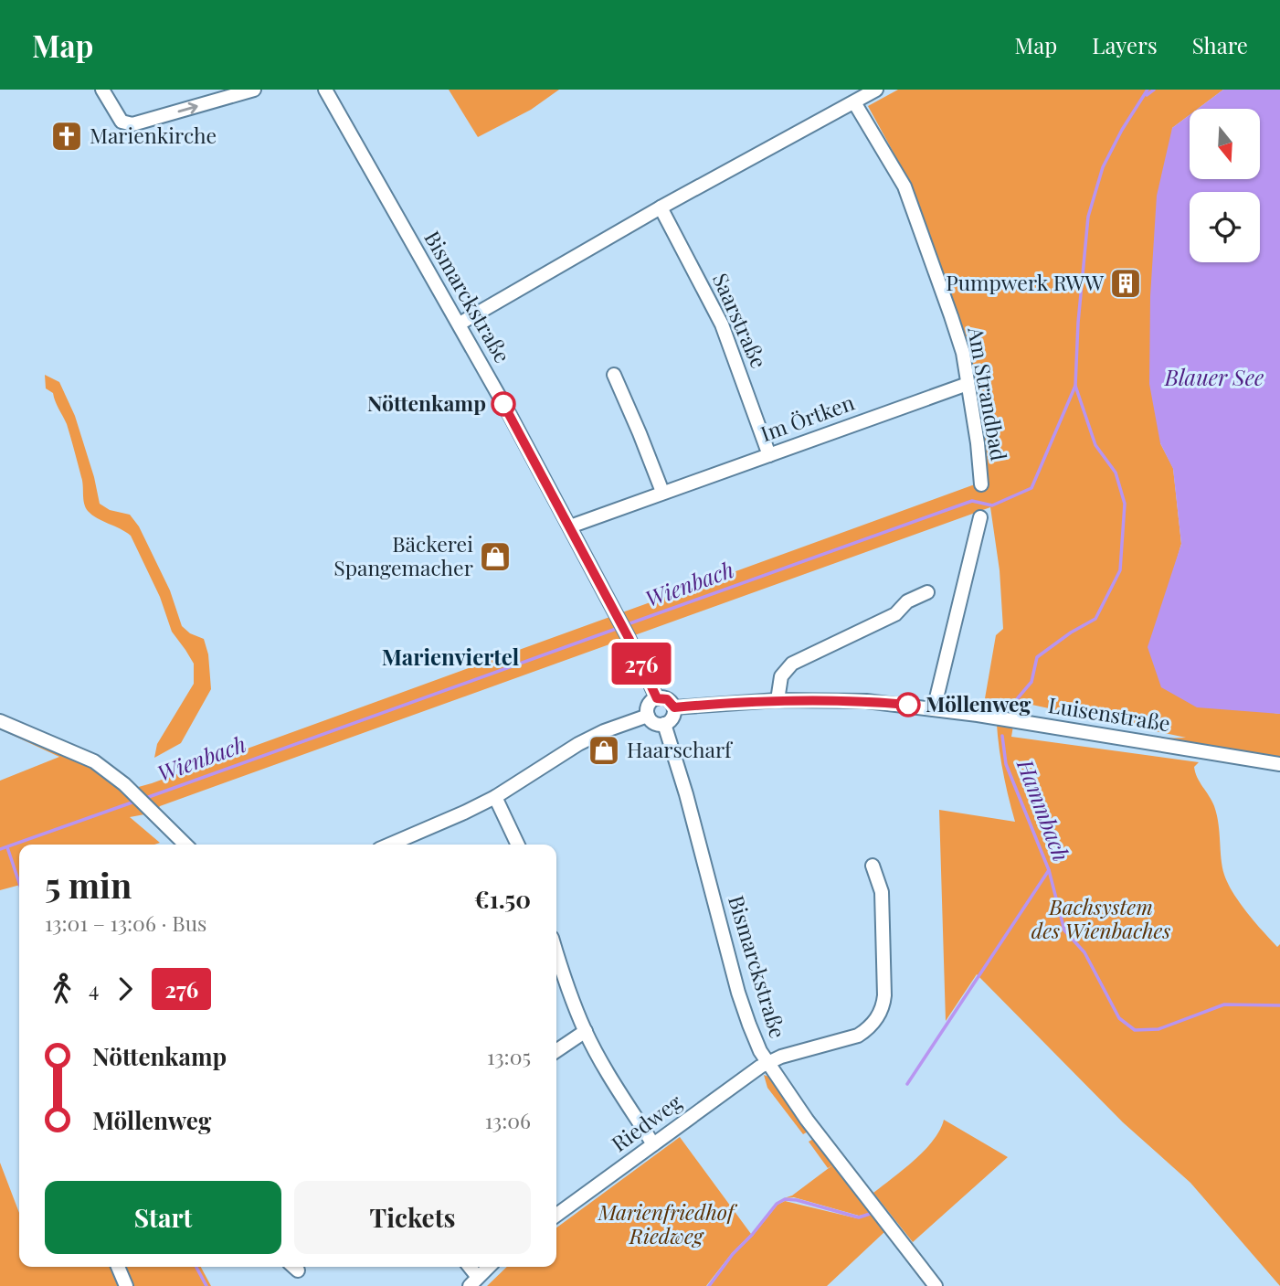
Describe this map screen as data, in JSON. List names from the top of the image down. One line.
{"streets":{"street":["Bismarckstraße","Saarstraße","Am Strandbad","Im Örtken","Luisenstraße","Riedweg"]},"crossings":[["Bismarckstraße","Im Örtken"],["Bismarckstraße","Luisenstraße"],["Bismarckstraße","Riedweg"],["Saarstraße","Im Örtken"],["Am Strandbad","Im Örtken"]],"districts":["Marienviertel"],"water":["Blauer See","Wienbach","Hammbach"],"parks":["Bachsystem des Wienbaches","Marienfriedhof Riedweg"],"places":{"church":["Marienkirche"],"building":["Pumpwerk RWW"],"other":["Nöttenkamp","Möllenweg"],"shop":["Bäckerei Spangemacher","Haarscharf"]},"lines":["bus line 276"],"north":"bottom","page":{"header":"Map","nav":["Map","Layers","Share"],"on_map":"276","heading":["5 min","13:01 – 13:06 · Bus","€1.50"],"legs":["4","276"],"list":[{"name":"Nöttenkamp","value":"13:05"},{"name":"Möllenweg","value":"13:06"}],"buttons":["Start","Tickets"]}}
